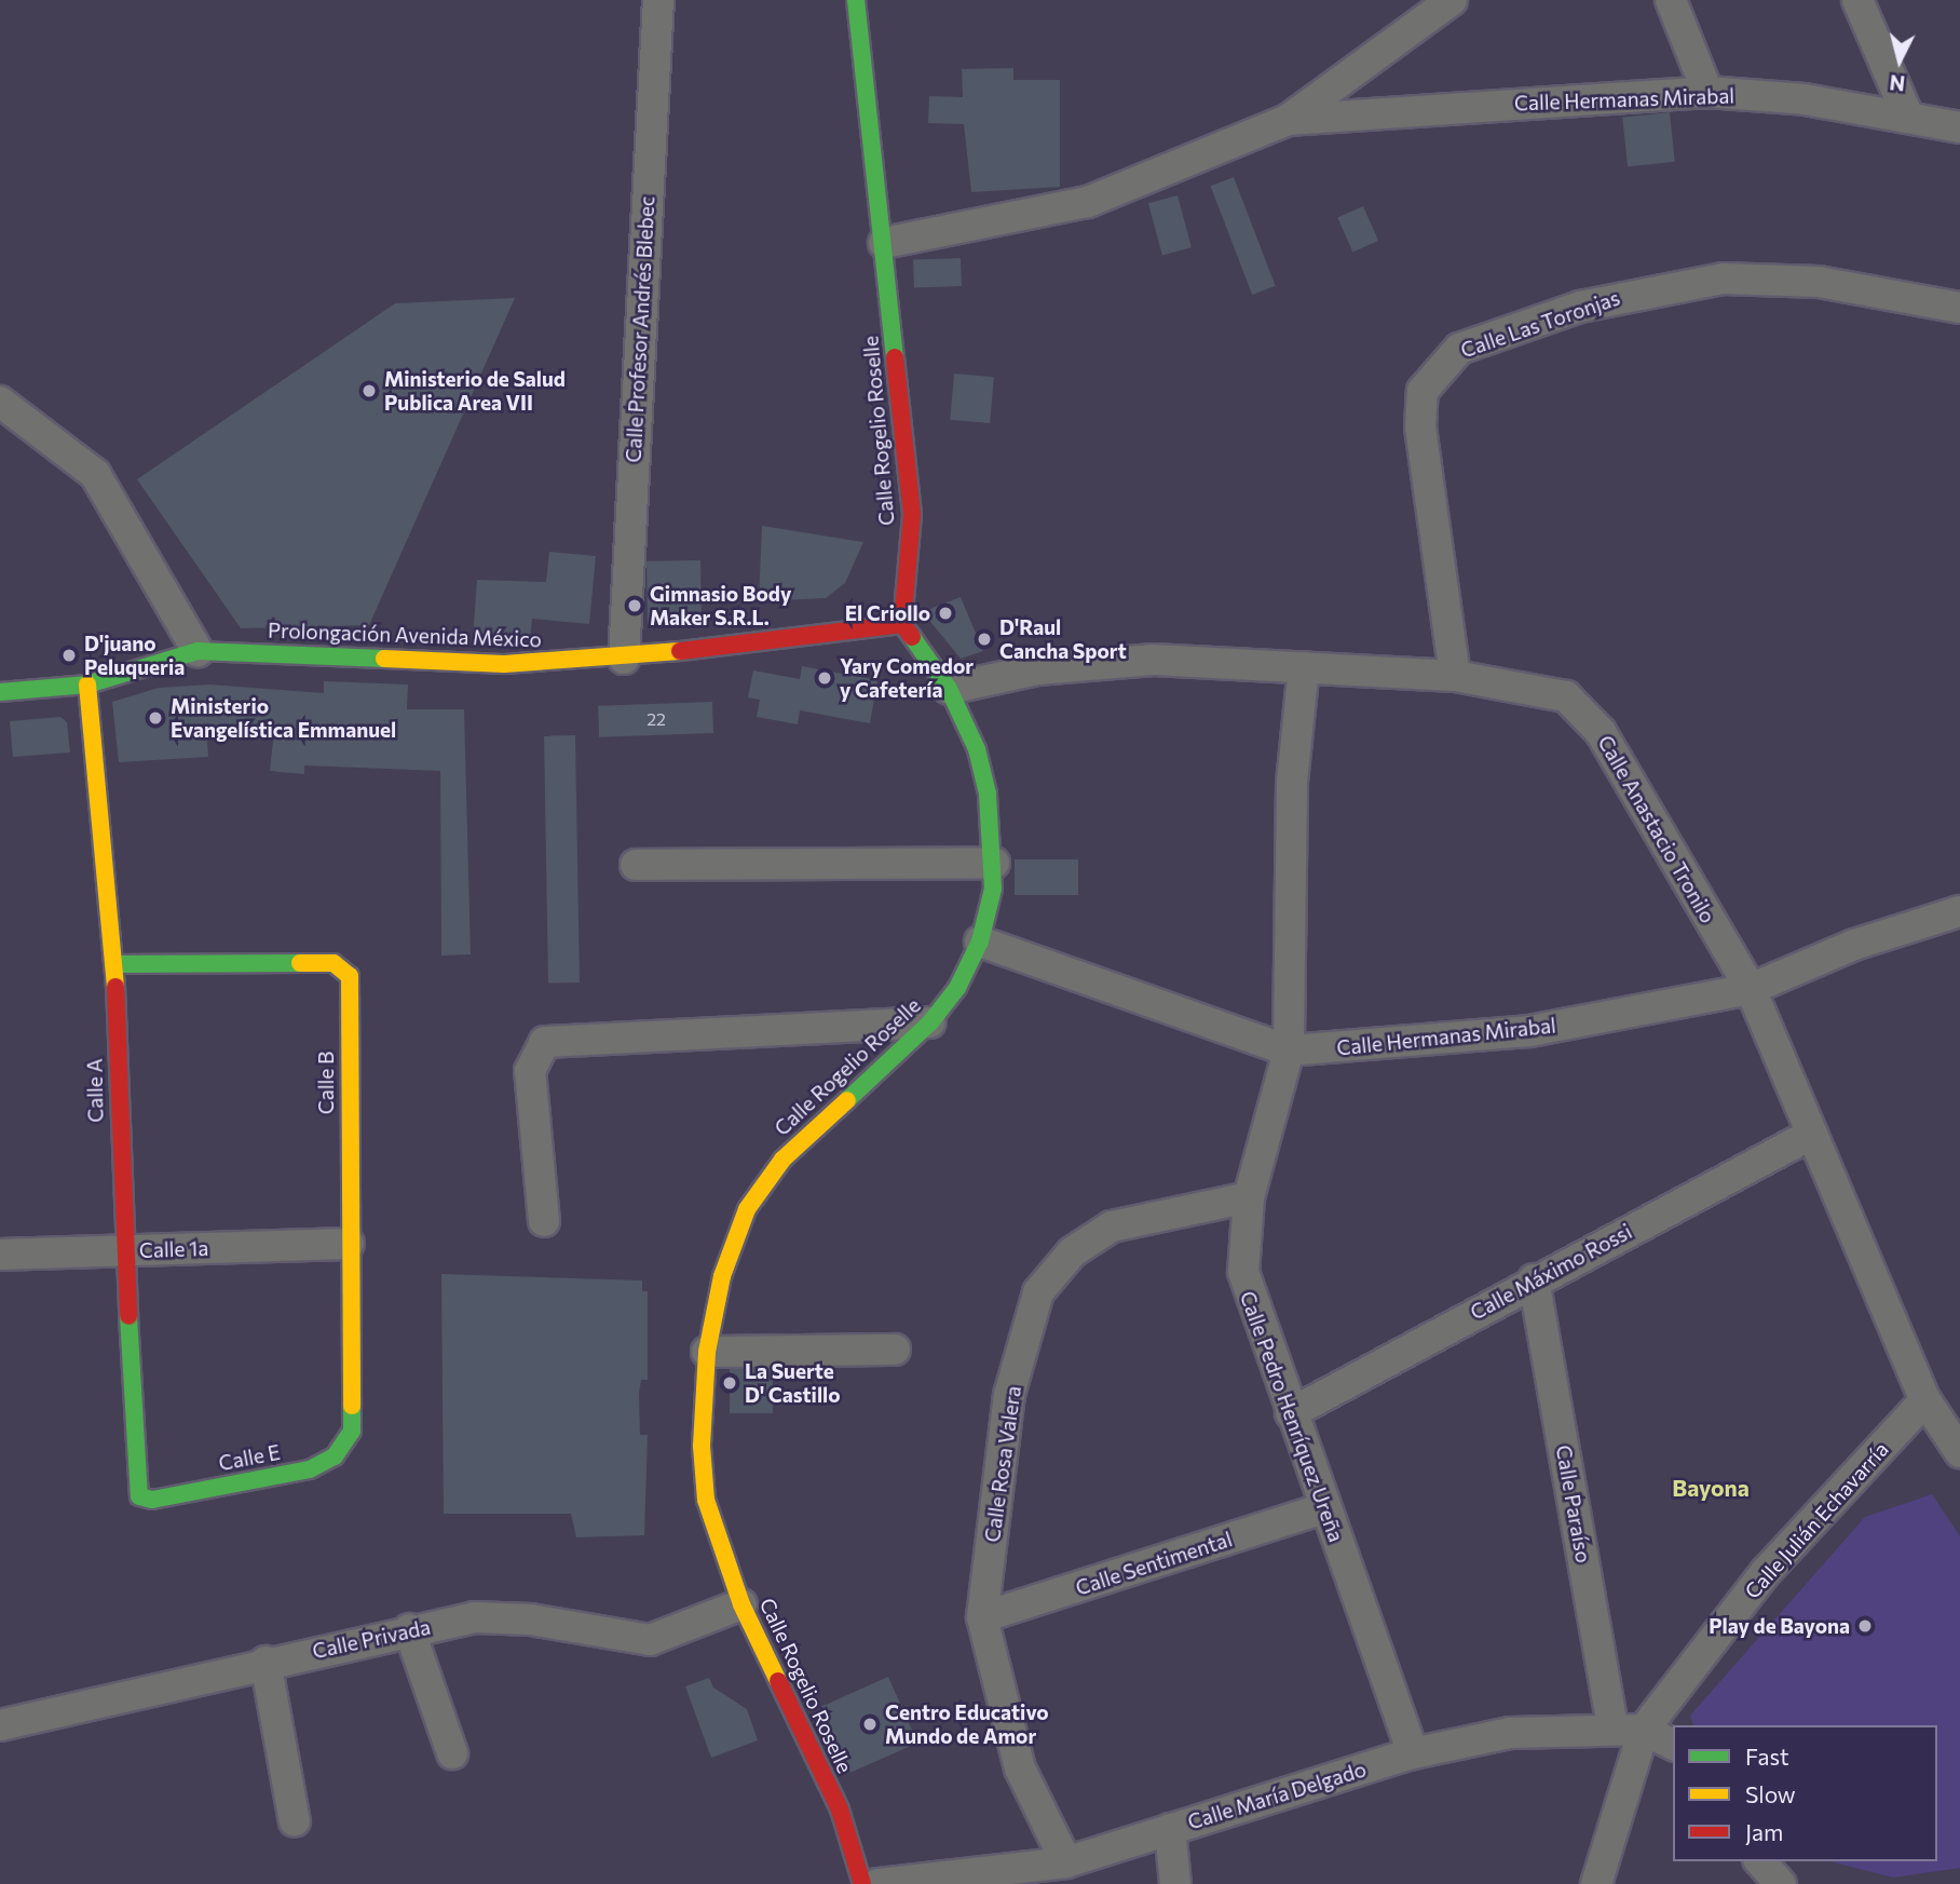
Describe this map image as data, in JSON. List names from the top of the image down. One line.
{"streets":{"street":["Calle Hermanas Mirabal","Calle Las Toronjas","Calle Profesor Andrés Blebec","Calle Rogelio Roselle","Prolongación Avenida México","Calle Anastacio Tronilo","Calle B","Calle A","Calle 1a","Calle Máximo Rossi","Calle Pedro Henríquez Ureña","Calle E","Calle Rosa Valera","Calle Paraíso","Calle Julián Echavarría","Calle Sentimental","Calle Privada","Calle María Delgado"]},"crossings":[["Calle Hermanas Mirabal","Calle Rogelio Roselle"],["Calle Hermanas Mirabal","Calle Anastacio Tronilo"],["Calle Hermanas Mirabal","Calle Pedro Henríquez Ureña"],["Calle Las Toronjas","Calle Anastacio Tronilo"],["Calle Profesor Andrés Blebec","Prolongación Avenida México"],["Calle Rogelio Roselle","Prolongación Avenida México"],["Calle Rogelio Roselle","Calle Anastacio Tronilo"],["Calle Rogelio Roselle","Calle Privada"],["Prolongación Avenida México","Calle A"],["Calle Anastacio Tronilo","Calle Máximo Rossi"],["Calle Anastacio Tronilo","Calle Pedro Henríquez Ureña"],["Calle Anastacio Tronilo","Calle Julián Echavarría"],["Calle B","Calle A"],["Calle B","Calle 1a"],["Calle B","Calle E"],["Calle A","Calle 1a"],["Calle A","Calle E"],["Calle Máximo Rossi","Calle Pedro Henríquez Ureña"],["Calle Máximo Rossi","Calle Paraíso"],["Calle Pedro Henríquez Ureña","Calle Rosa Valera"],["Calle Pedro Henríquez Ureña","Calle Sentimental"],["Calle Pedro Henríquez Ureña","Calle María Delgado"],["Calle Rosa Valera","Calle Sentimental"],["Calle Rosa Valera","Calle María Delgado"],["Calle Paraíso","Calle María Delgado"],["Calle Julián Echavarría","Calle María Delgado"]],"districts":["Bayona"],"places":["Ministerio de Salud Publica Area VII","Gimnasio Body Maker S.R.L.","El Criollo","D'Raul Cancha Sport","D'juano Peluqueria","Yary Comedor y Cafetería","Ministerio Evangelística Emmanuel","La Suerte D' Castillo","Play de Bayona","Centro Educativo Mundo de Amor"],"house_numbers":["22"],"legend":["Fast","Slow","Jam"],"north":"bottom"}
